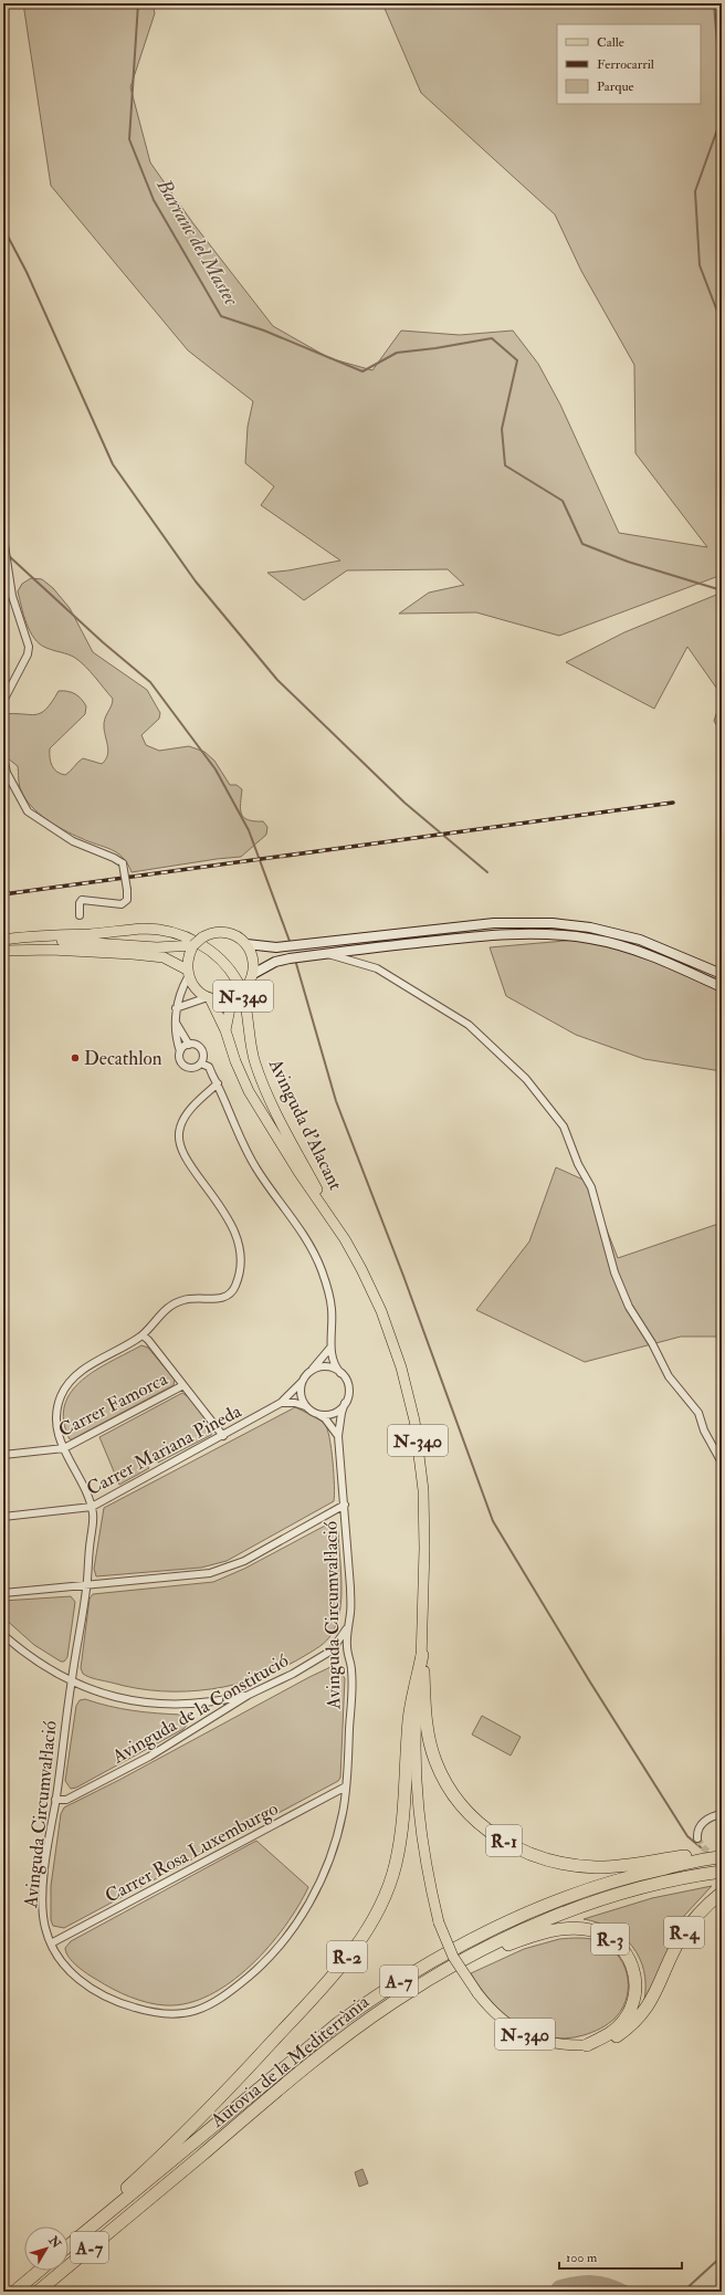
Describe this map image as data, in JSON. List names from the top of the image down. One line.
{"streets":{"highway":["R-1","R-4","R-3","R-2","A-7","Autovia de la Mediterrània"],"main road":["N-340","Avinguda d'Alacant"],"street":["Carrer Famorca","Carrer Mariana Pineda","Avinguda Circumval·lació","Avinguda de la Constitució","Carrer Rosa Luxemburgo"]},"crossings":[["N-340","Avinguda d'Alacant"],["N-340","R-1"],["N-340","R-4"],["N-340","R-3"],["N-340","R-2"],["Carrer Famorca","Avinguda Circumval·lació"],["Carrer Mariana Pineda","Avinguda Circumval·lació"],["Avinguda Circumval·lació","Avinguda de la Constitució"],["Avinguda Circumval·lació","Carrer Rosa Luxemburgo"],["R-1","R-2"],["R-1","Autovia de la Mediterrània"],["R-4","R-3"],["R-3","Autovia de la Mediterrània"],["R-2","Autovia de la Mediterrània"]],"water":["Barranc del Mastec"],"places":["Decathlon"],"legend":["Calle","Ferrocarril","Parque"],"scale_bar":"100 m","north":"top right"}
